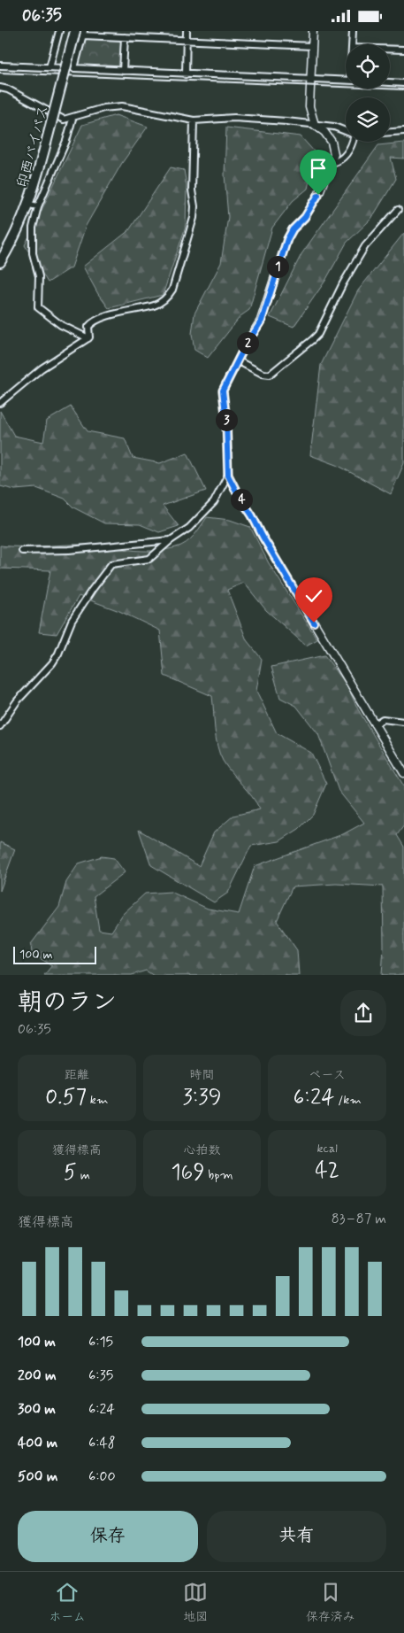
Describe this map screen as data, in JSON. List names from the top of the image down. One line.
{"streets":{"highway":["印西バイパス"]},"scale_bar":"100 m","page":{"status":"06:35","pins":["1","2","3","4"],"scale":"100 m","heading":["朝のラン","06:35"],"stats":[["距離","0.57 km"],["時間","3:39"],["ペース","6:24 /km"],["獲得標高","5 m"],["心拍数","169 bpm"],["kcal","42"]],"chart":["獲得標高","83–87 m"],"list":[{"name":"100 m","note":"6:15"},{"name":"200 m","note":"6:35"},{"name":"300 m","note":"6:24"},{"name":"400 m","note":"6:48"},{"name":"500 m","note":"6:00"}],"buttons":["保存","共有"],"tabs":["ホーム","地図","保存済み"]}}
